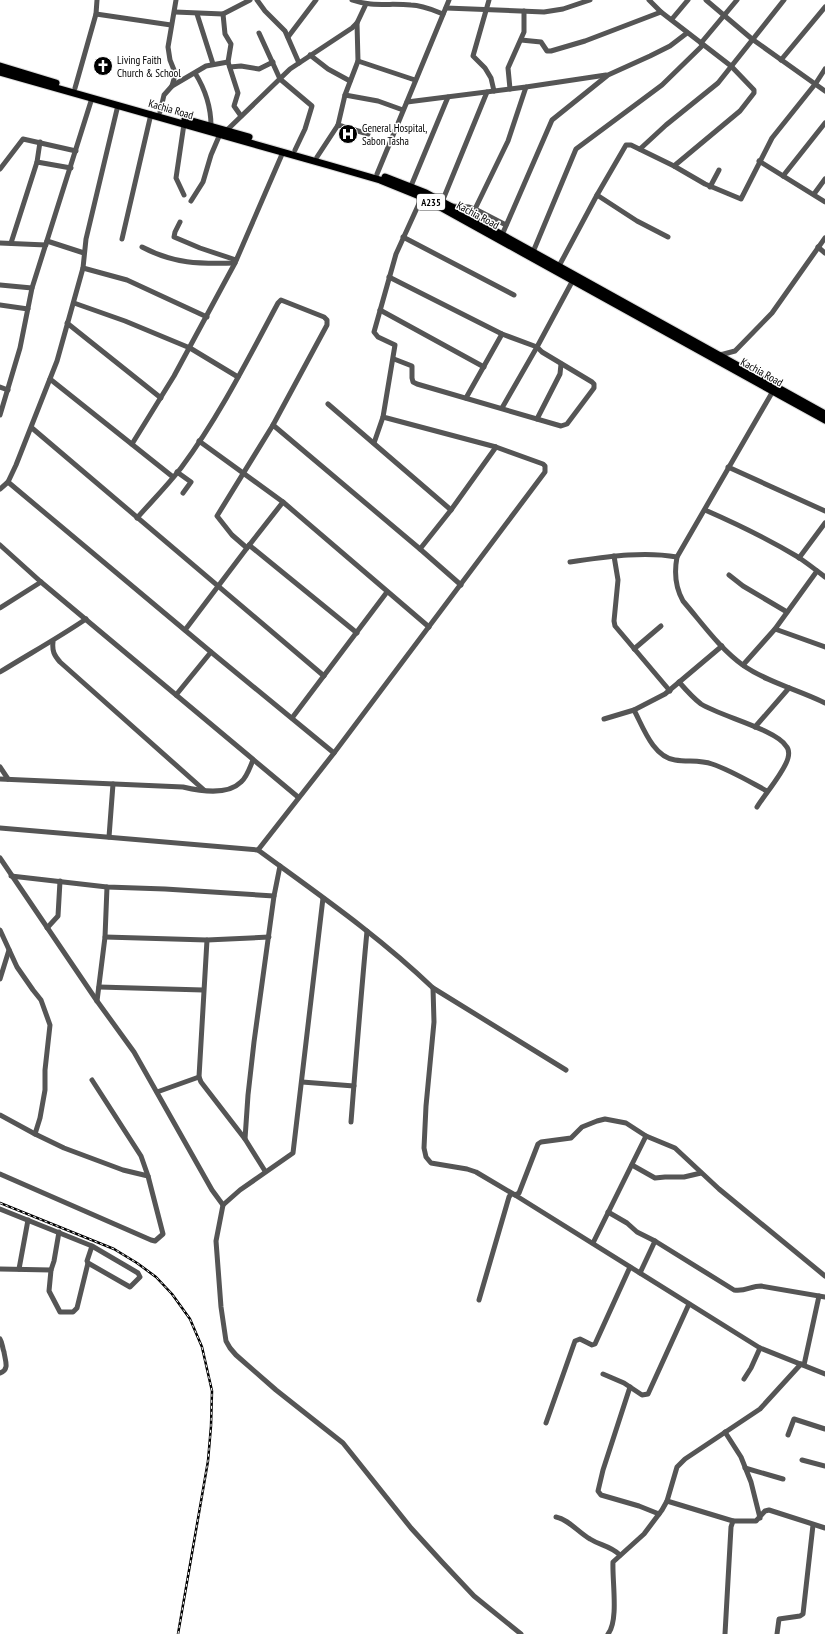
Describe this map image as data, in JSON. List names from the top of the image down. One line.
{"streets":{"highway":["Kachia Road","A235"]},"places":{"church":["Living Faith Church & School"],"hospital":["General Hospital, Sabon Tasha"]}}
